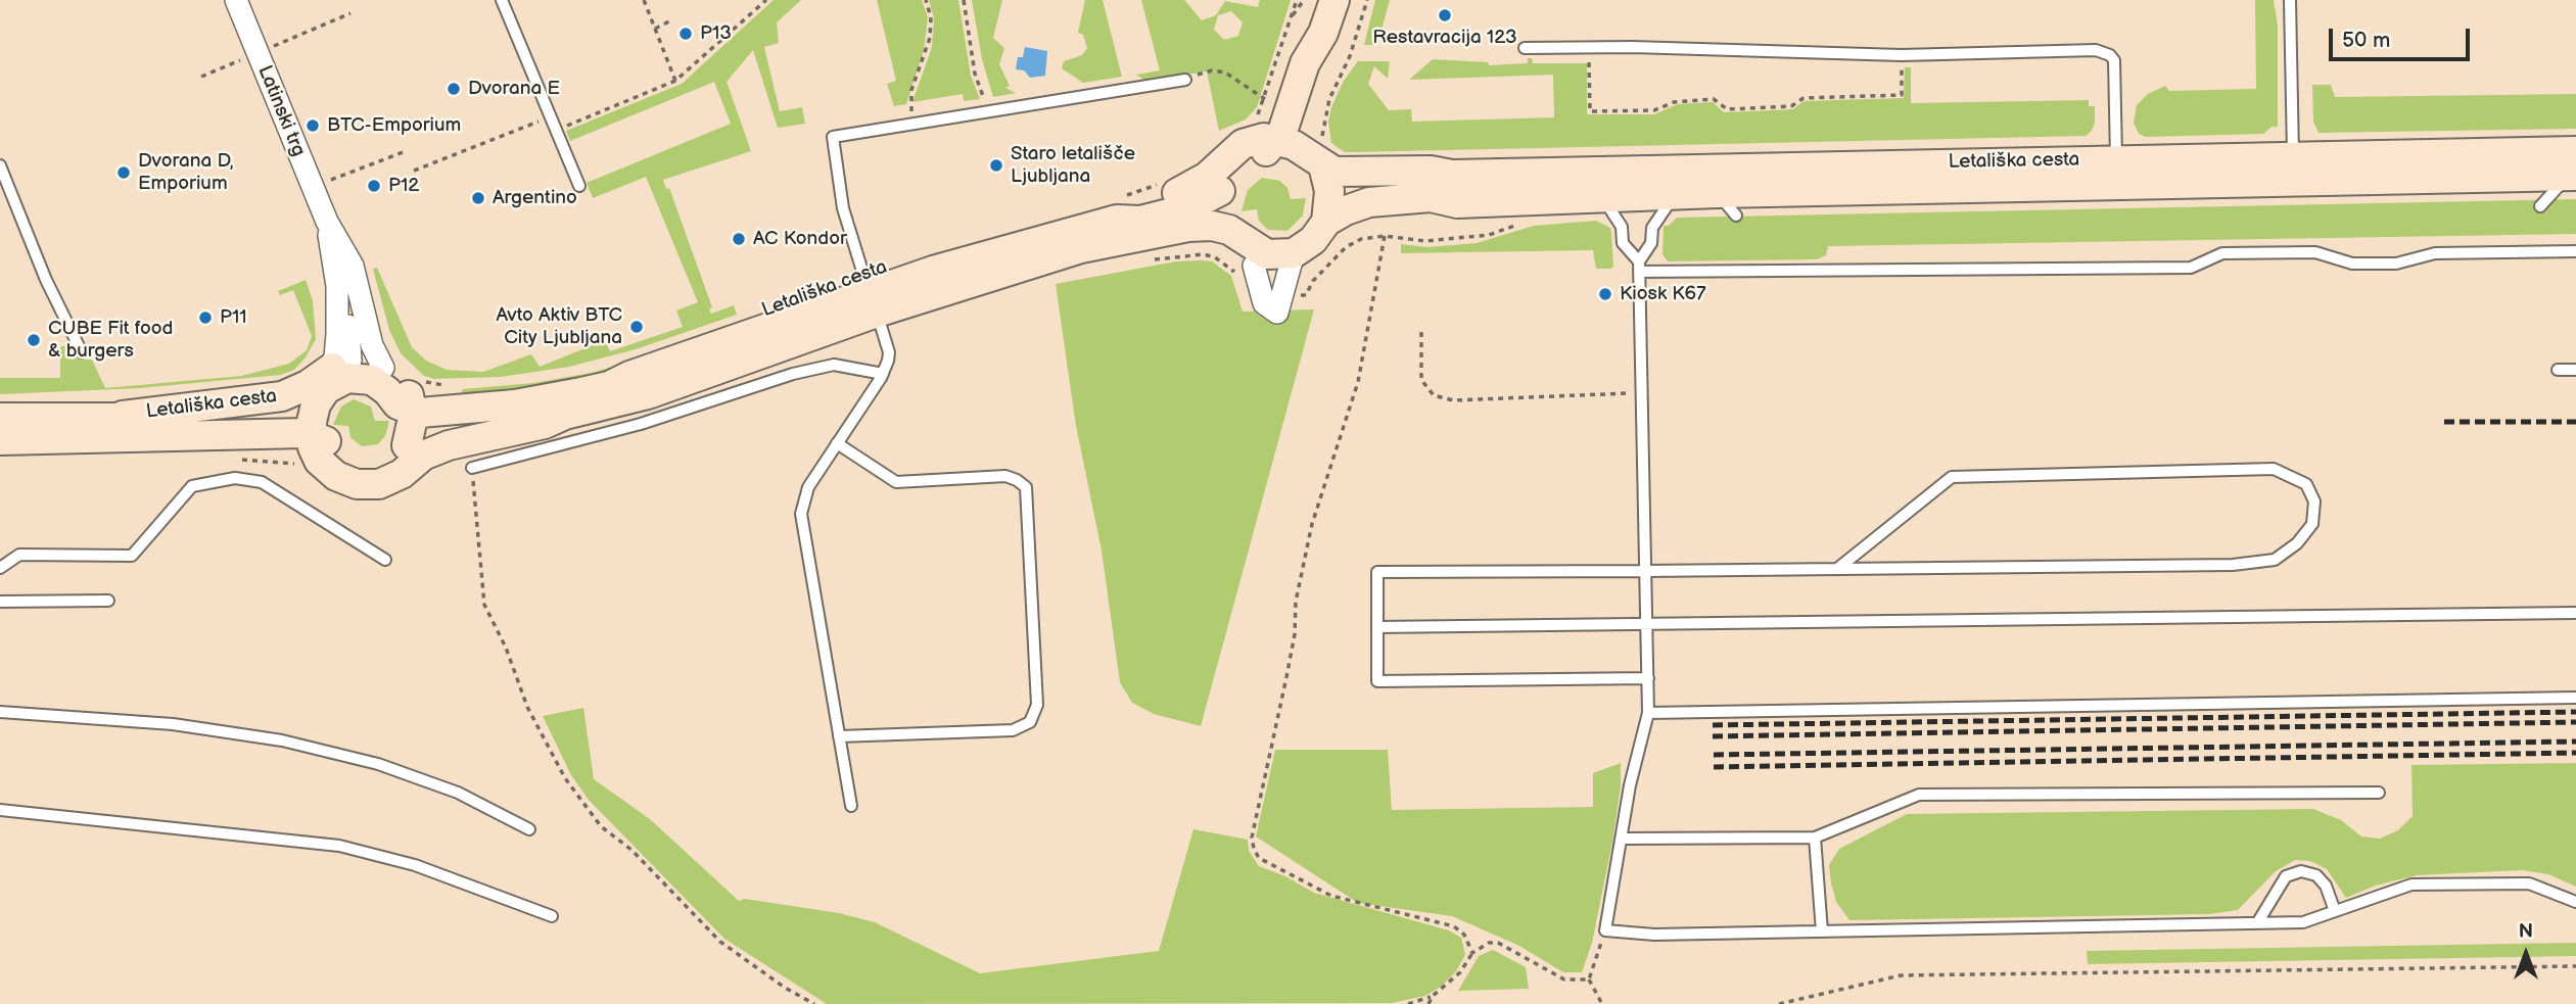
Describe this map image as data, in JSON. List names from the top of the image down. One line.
{"streets":{"main road":["Letališka cesta"],"street":["Latinski trg"]},"crossings":[["Latinski trg","Letališka cesta"]],"places":["Restavracija 123","P13","Dvorana E","BTC-Emporium","Staro letališče Ljubljana","Dvorana D, Emporium","P12","Argentino","AC Kondor","Kiosk K67","P11","Avto Aktiv BTC City Ljubljana","CUBE Fit food & burgers"],"scale_bar":"50 m","north":"top"}
